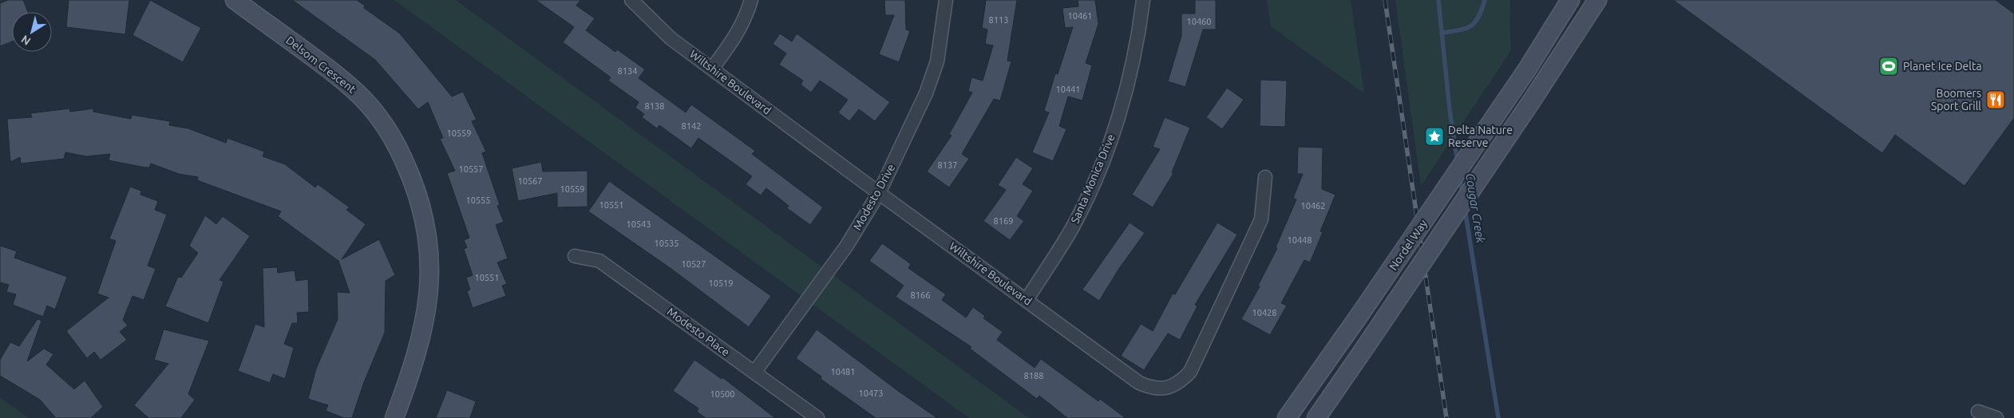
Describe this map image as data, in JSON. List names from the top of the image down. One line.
{"streets":{"main road":["Delsom Crescent","Nordel Way"],"street":["Wiltshire Boulevard","Santa Monica Drive","Modesto Drive","Modesto Place"]},"crossings":[["Wiltshire Boulevard","Santa Monica Drive"],["Wiltshire Boulevard","Modesto Drive"],["Modesto Drive","Modesto Place"]],"water":["Cougar Creek"],"places":{"sports":["Planet Ice Delta"],"restaurant":["Boomers Sport Grill"],"place":["Delta Nature Reserve"]},"house_numbers":["10461","8113","10460","8134","10441","8138","8142","10559","8137","10557","10567","10559","10555","10551","10462","8169","10543","10448","10535","10527","10551","10519","8166","10428","10481","8188","10473","10500"],"north":"bottom left"}
